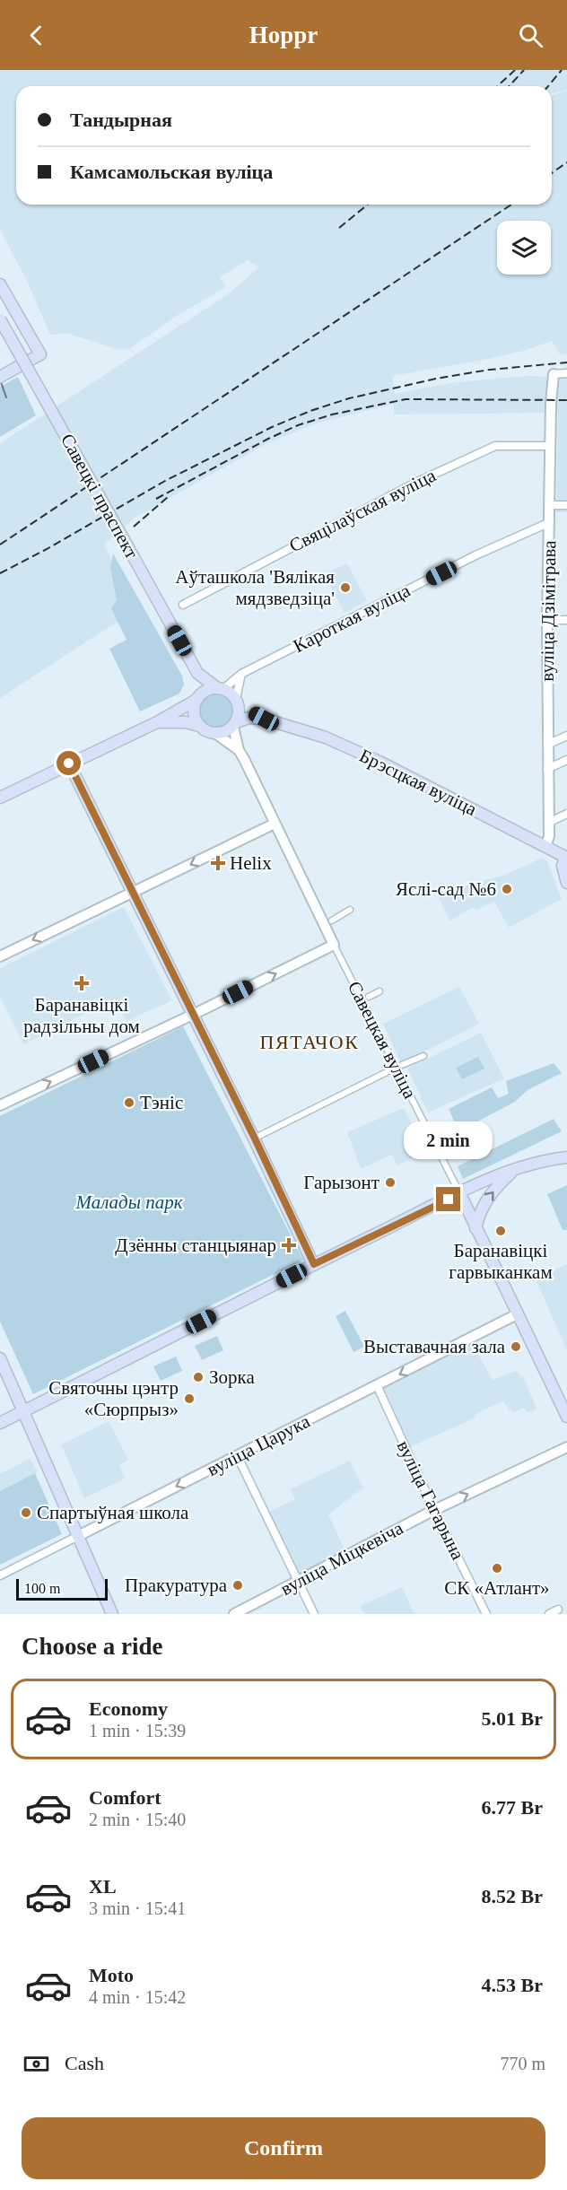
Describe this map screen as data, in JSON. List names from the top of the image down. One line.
{"streets":{"main road":["Савецкі праспект","Брэсцкая вуліца","Савецкая вуліца"],"street":["Свяцілаўская вуліца","вуліца Дзімітрава","Кароткая вуліца","вуліца Царука","вуліца Гагарына","вуліца Міцкевіча"]},"crossings":[["Савецкі праспект","Кароткая вуліца"],["Савецкі праспект","Брэсцкая вуліца"],["Савецкі праспект","Савецкая вуліца"],["Свяцілаўская вуліца","вуліца Дзімітрава"],["вуліца Дзімітрава","Кароткая вуліца"],["вуліца Дзімітрава","Брэсцкая вуліца"],["Кароткая вуліца","Брэсцкая вуліца"],["Кароткая вуліца","Савецкая вуліца"],["Брэсцкая вуліца","Савецкая вуліца"],["Савецкая вуліца","вуліца Царука"],["вуліца Царука","вуліца Гагарына"],["вуліца Гагарына","вуліца Міцкевіча"]],"one_way":["вуліца Царука","вуліца Міцкевіча"],"districts":["ПЯТАЧОК"],"parks":["Малады парк"],"places":{"other":["Аўташкола 'Вялікая мядзведзіца'","Яслі-сад №6","Тэніс","Гарызонт","Баранавіцкі гарвыканкам","Выставачная зала","Зорка","Святочны цэнтр «Сюрпрыз»","Спартыўная школа","СК «Атлант»","Пракуратура"],"health":["Helix","Баранавіцкі радзільны дом","Дзённы станцыянар"]},"scale_bar":"100 m","page":{"header":"Hoppr","banner":["Тандырная","Камсамольская вуліца"],"bubble":"2 min","scale":"100 m","heading":"Choose a ride","list":[{"name":"Economy","note":"1 min · 15:39","value":"5.01 Br"},{"name":"Comfort","note":"2 min · 15:40","value":"6.77 Br"},{"name":"XL","note":"3 min · 15:41","value":"8.52 Br"},{"name":"Moto","note":"4 min · 15:42","value":"4.53 Br"}],"pay":["Cash","770 m"],"buttons":"Confirm"}}
